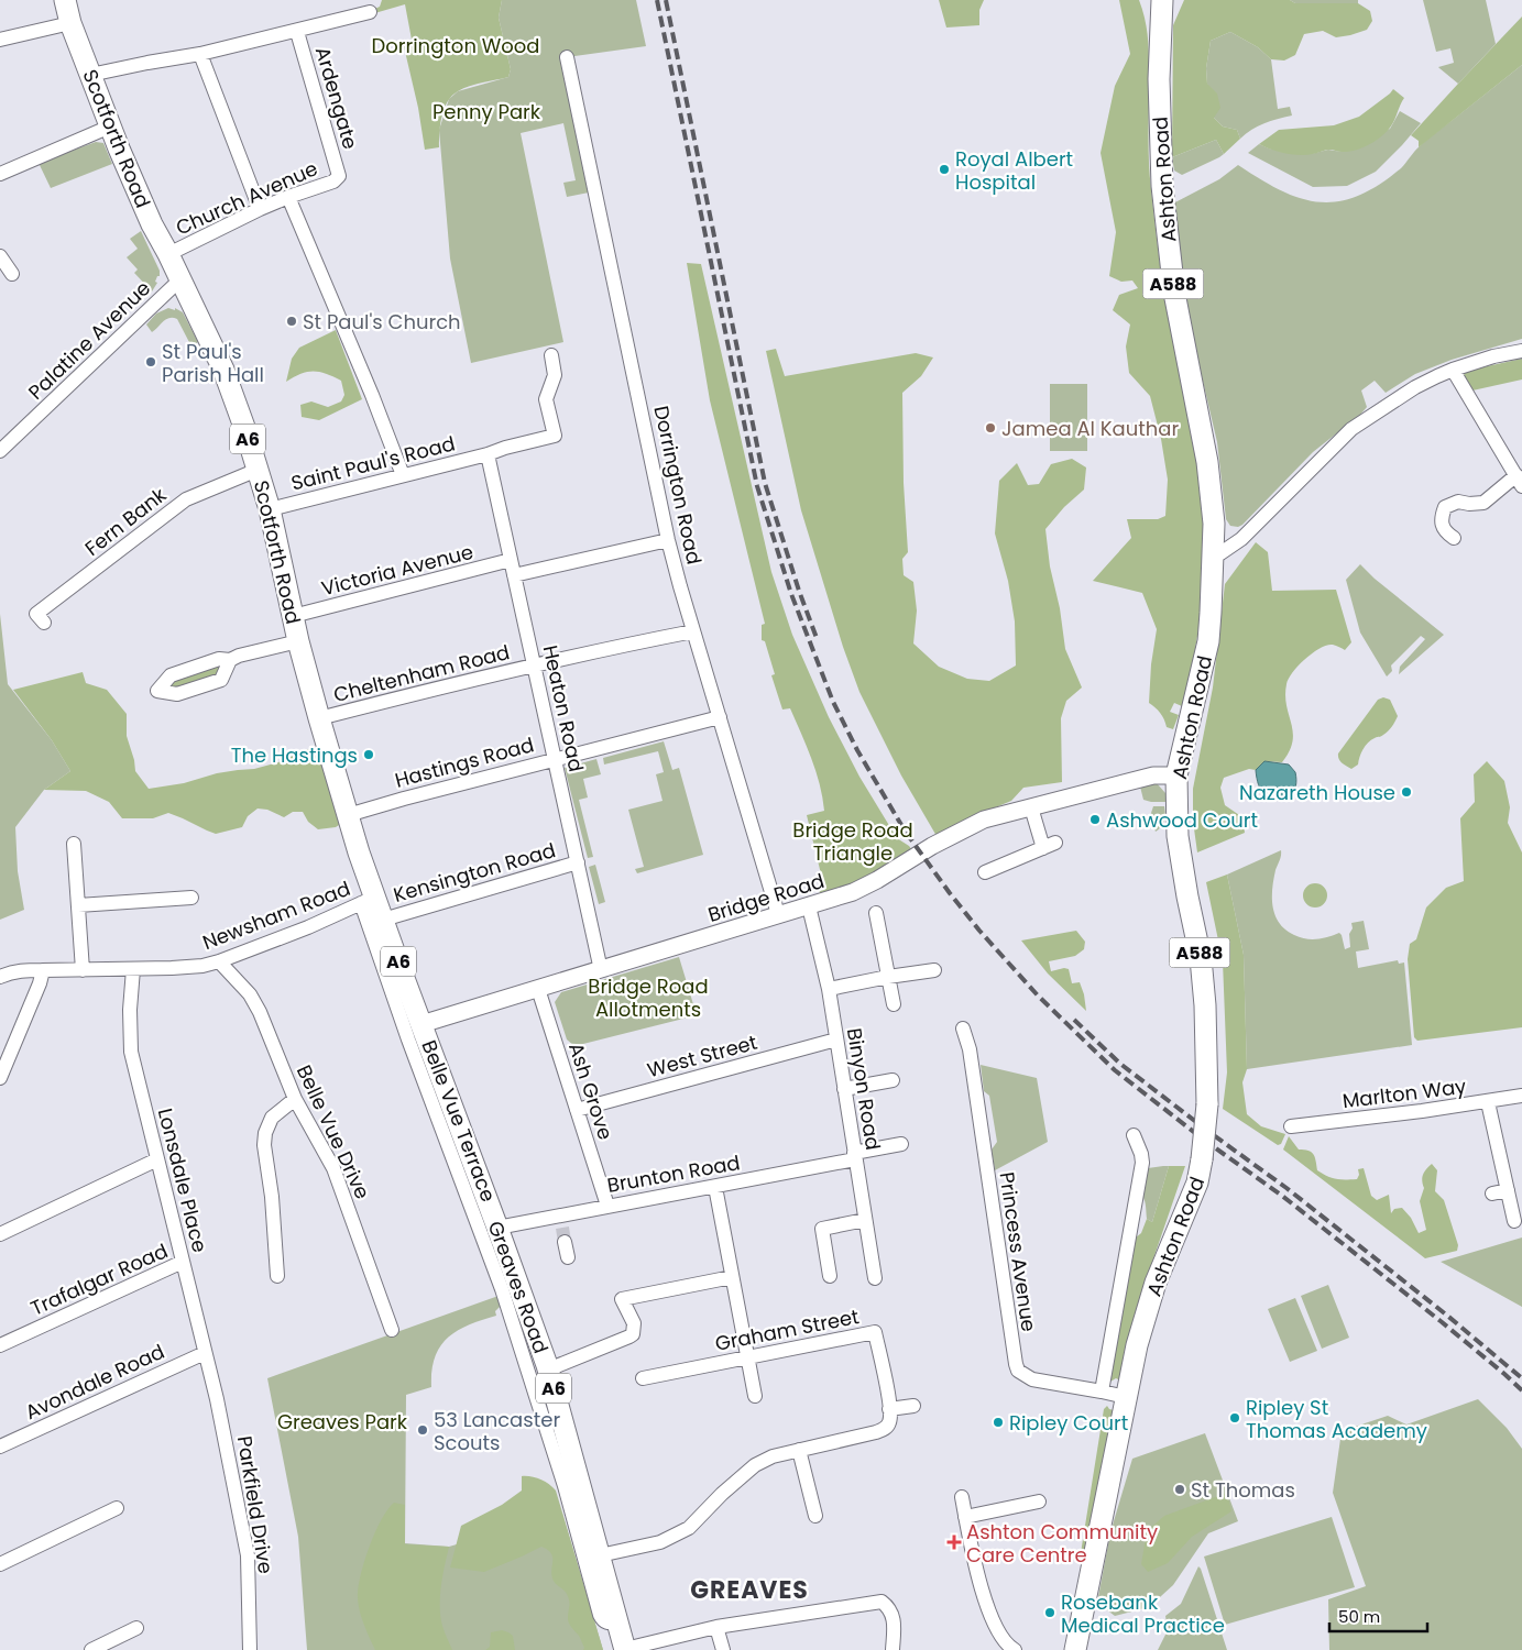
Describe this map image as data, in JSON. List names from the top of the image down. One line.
{"streets":{"main road":["Scotforth Road","Ashton Road","A588","A6","Greaves Road"],"street":["Ardengate","Church Avenue","Palatine Avenue","Saint Paul's Road","Dorrington Road","Fern Bank","Victoria Avenue","Cheltenham Road","Heaton Road","Hastings Road","Kensington Road","Bridge Road","Newsham Road","West Street","Binyon Road","Ash Grove","Marlton Way","Belle Vue Terrace","Belle Vue Drive","Brunton Road","Lonsdale Place","Princess Avenue","Trafalgar Road","Graham Street","Avondale Road","Parkfield Drive"]},"crossings":[["Ardengate","Church Avenue"],["Scotforth Road","Church Avenue"],["Scotforth Road","Palatine Avenue"],["Scotforth Road","Saint Paul's Road"],["Scotforth Road","Fern Bank"],["Scotforth Road","Victoria Avenue"],["Scotforth Road","Cheltenham Road"],["Scotforth Road","Hastings Road"],["Scotforth Road","Kensington Road"],["Scotforth Road","Bridge Road"],["Scotforth Road","Newsham Road"],["Scotforth Road","Belle Vue Terrace"],["Scotforth Road","Greaves Road"],["Ashton Road","Bridge Road"],["Ashton Road","Princess Avenue"],["Saint Paul's Road","Heaton Road"],["Dorrington Road","Cheltenham Road"],["Dorrington Road","Hastings Road"],["Dorrington Road","Bridge Road"],["Victoria Avenue","Heaton Road"],["Cheltenham Road","Heaton Road"],["Heaton Road","Hastings Road"],["Heaton Road","Kensington Road"],["Heaton Road","Bridge Road"],["Bridge Road","Binyon Road"],["Bridge Road","Ash Grove"],["Bridge Road","Greaves Road"],["Newsham Road","Belle Vue Terrace"],["Newsham Road","Belle Vue Drive"],["Newsham Road","Lonsdale Place"],["West Street","Binyon Road"],["West Street","Ash Grove"],["Binyon Road","Brunton Road"],["Ash Grove","Brunton Road"],["Belle Vue Terrace","Greaves Road"],["Brunton Road","Greaves Road"],["Lonsdale Place","Trafalgar Road"],["Lonsdale Place","Avondale Road"],["Lonsdale Place","Parkfield Drive"]],"districts":["GREAVES"],"parks":["Dorrington Wood","Penny Park","Bridge Road Triangle","Bridge Road Allotments","Greaves Park"],"places":{"other":["Royal Albert Hospital","St Paul's Church","St Paul's Parish Hall","Jamea Al Kauthar","The Hastings","Nazareth House","Ashwood Court","Ripley St Thomas Academy","Ripley Court","53 Lancaster Scouts","St Thomas","Rosebank Medical Practice"],"health":["Ashton Community Care Centre"]},"scale_bar":"50 m"}
